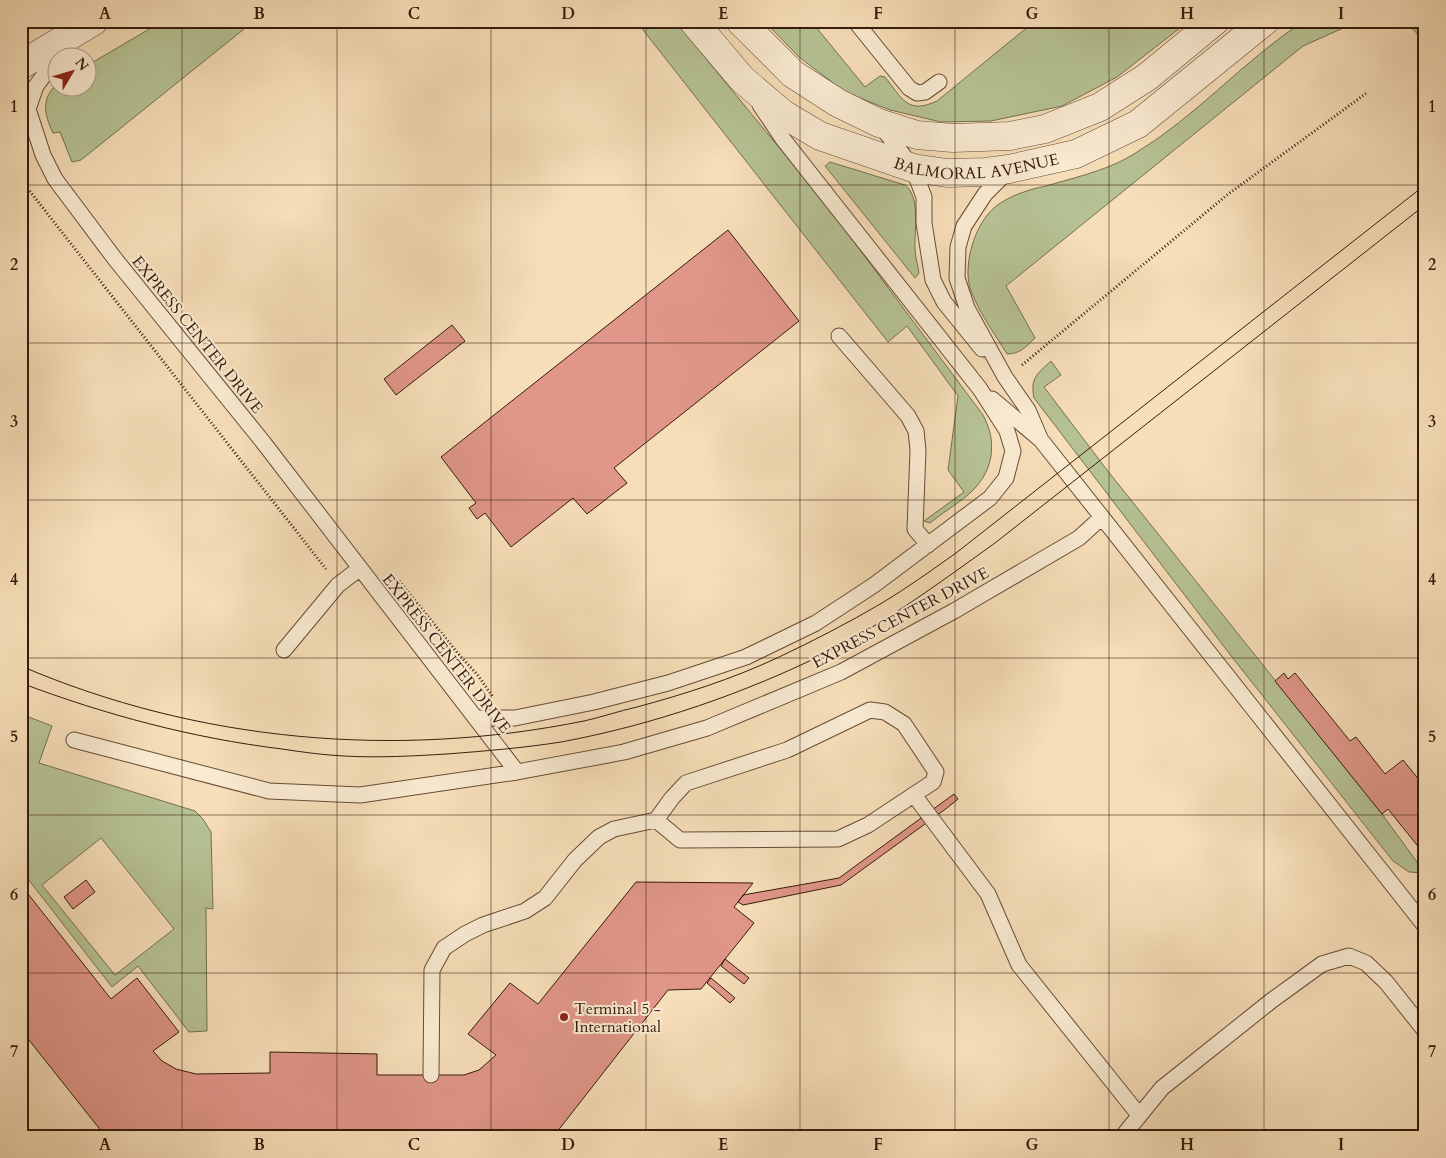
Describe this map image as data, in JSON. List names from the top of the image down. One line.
{"streets":{"street":["BALMORAL AVENUE"],"lane":["EXPRESS CENTER DRIVE"]},"places":["Terminal 5 - International"],"north":"top right","grid":{"columns":["A","B","C","D","E","F","G","H","I"],"rows":["1","2","3","4","5","6","7"]}}
